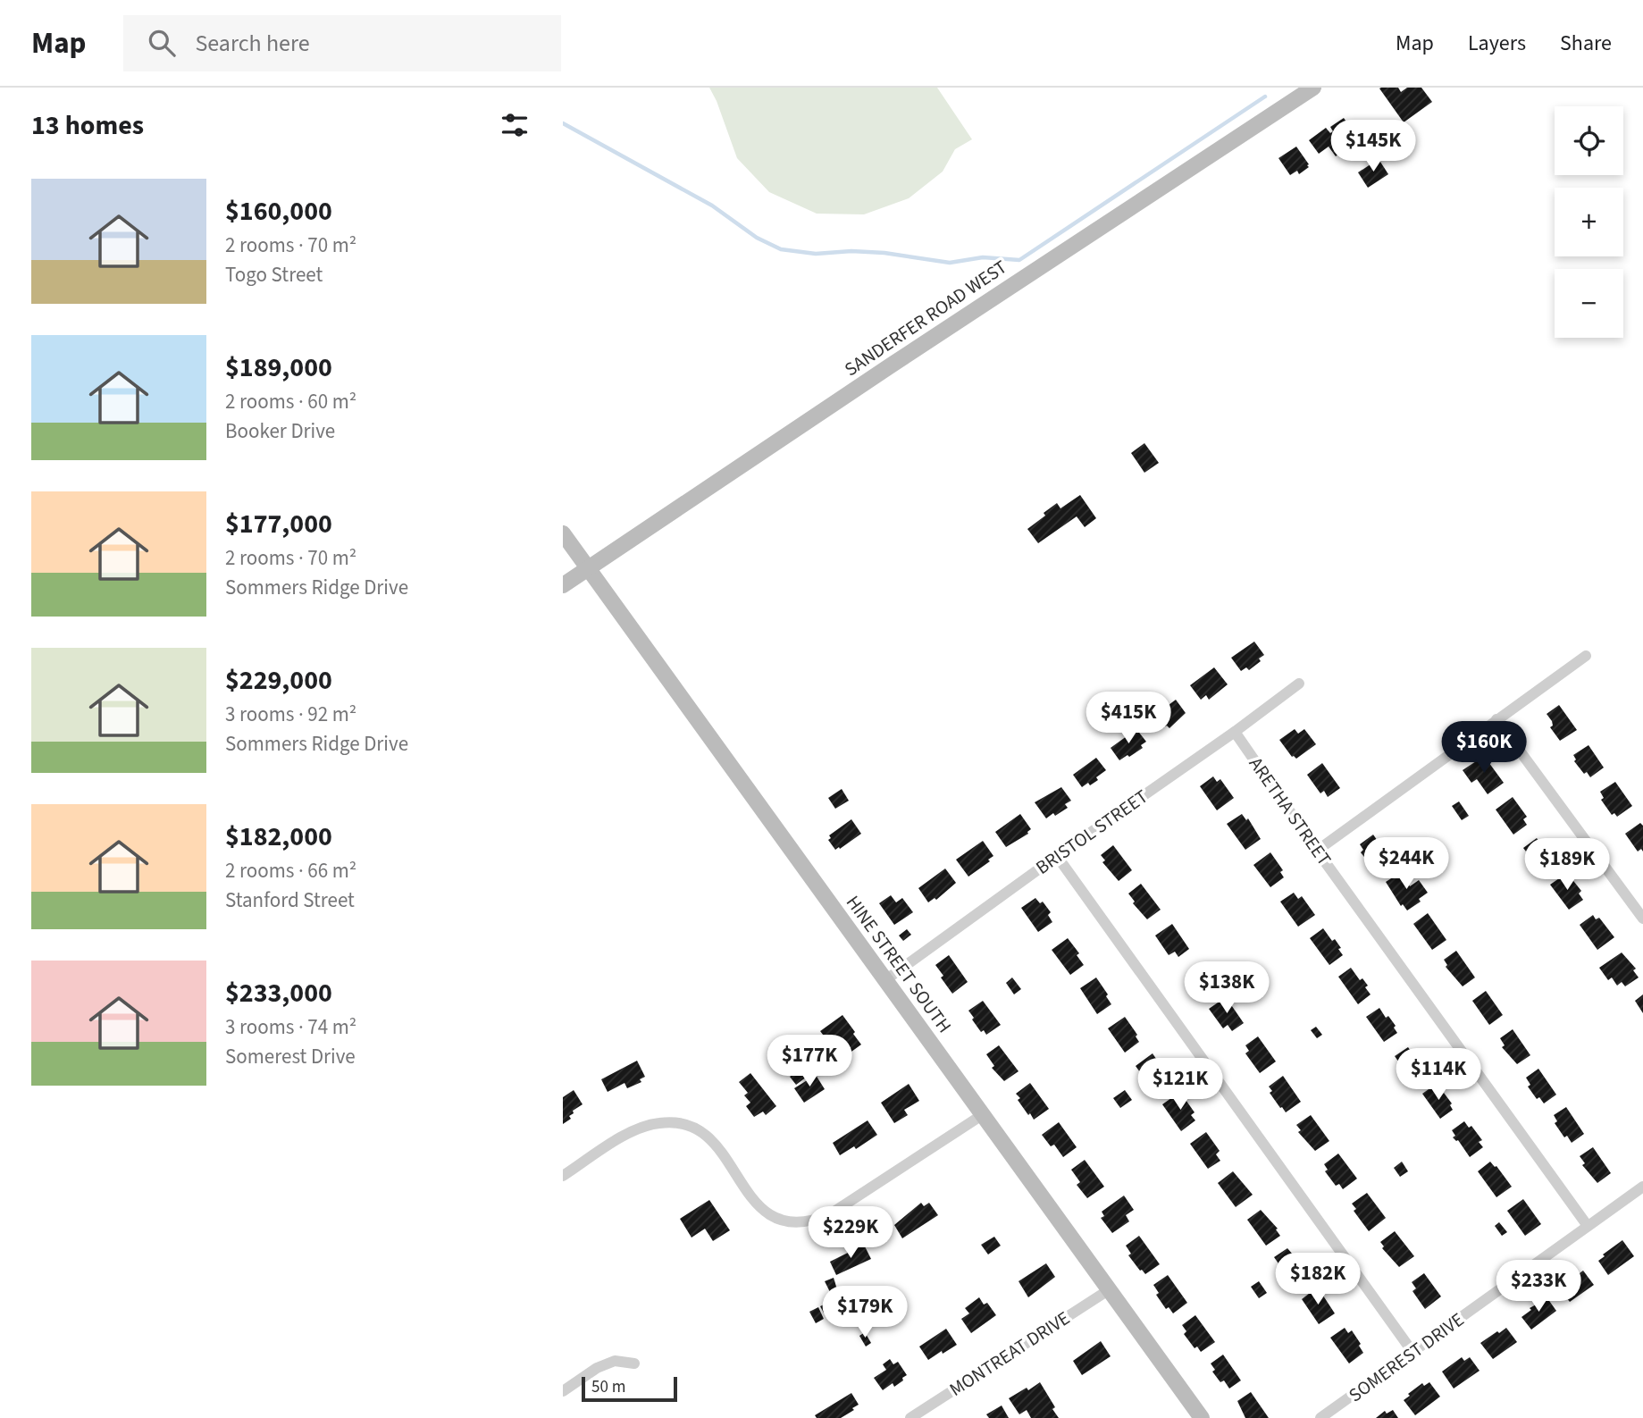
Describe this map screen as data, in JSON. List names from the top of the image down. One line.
{"streets":{"street":["SANDERFER ROAD WEST","ARETHA STREET","BRISTOL STREET","HINE STREET SOUTH","MONTREAT DRIVE","SOMEREST DRIVE"]},"crossings":[["SANDERFER ROAD WEST","HINE STREET SOUTH"],["ARETHA STREET","BRISTOL STREET"],["ARETHA STREET","SOMEREST DRIVE"],["BRISTOL STREET","HINE STREET SOUTH"],["HINE STREET SOUTH","MONTREAT DRIVE"]],"scale_bar":"50 m","page":{"header":"Map","search":"Search here","nav":["Map","Layers","Share"],"heading":"13 homes","map_buttons":["+","−"],"price":["$145K","$415K","$160K","$244K","$189K","$138K","$177K","$114K","$121K","$229K","$182K","$233K","$179K"],"list":[{"name":"$160,000","note":"2 rooms · 70 m² · Togo Street"},{"name":"$189,000","note":"2 rooms · 60 m² · Booker Drive"},{"name":"$177,000","note":"2 rooms · 70 m² · Sommers Ridge Drive"},{"name":"$229,000","note":"3 rooms · 92 m² · Sommers Ridge Drive"},{"name":"$182,000","note":"2 rooms · 66 m² · Stanford Street"},{"name":"$233,000","note":"3 rooms · 74 m² · Somerest Drive"}],"scale":"50 m"}}
